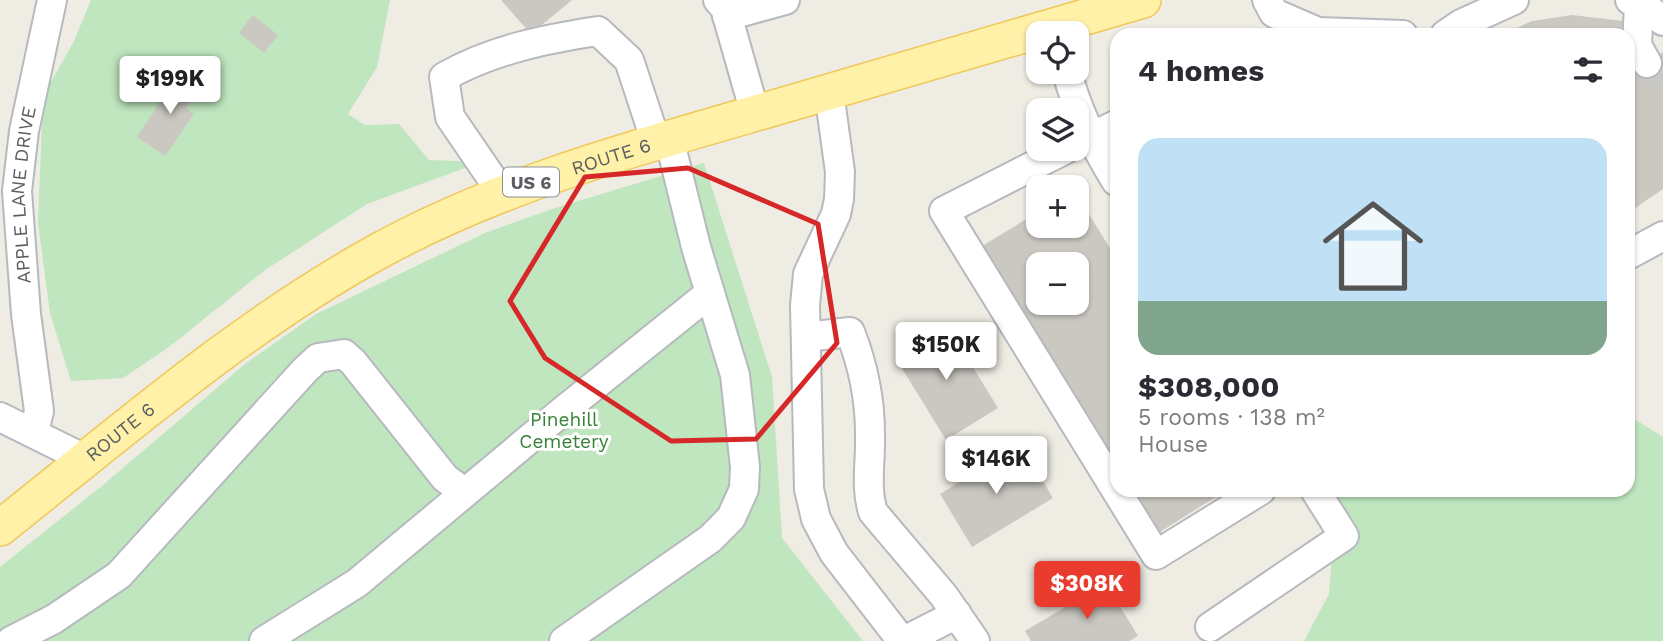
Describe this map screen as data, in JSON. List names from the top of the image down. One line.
{"streets":{"main road":["ROUTE 6","US 6"],"street":["APPLE LANE DRIVE"]},"parks":["Pinehill Cemetery"],"page":{"map_buttons":["+","−"],"heading":"4 homes","price":["$199K","$150K","$146K","$308K"],"list":[{"name":"$308,000","note":"5 rooms · 138 m² · House"}]}}
